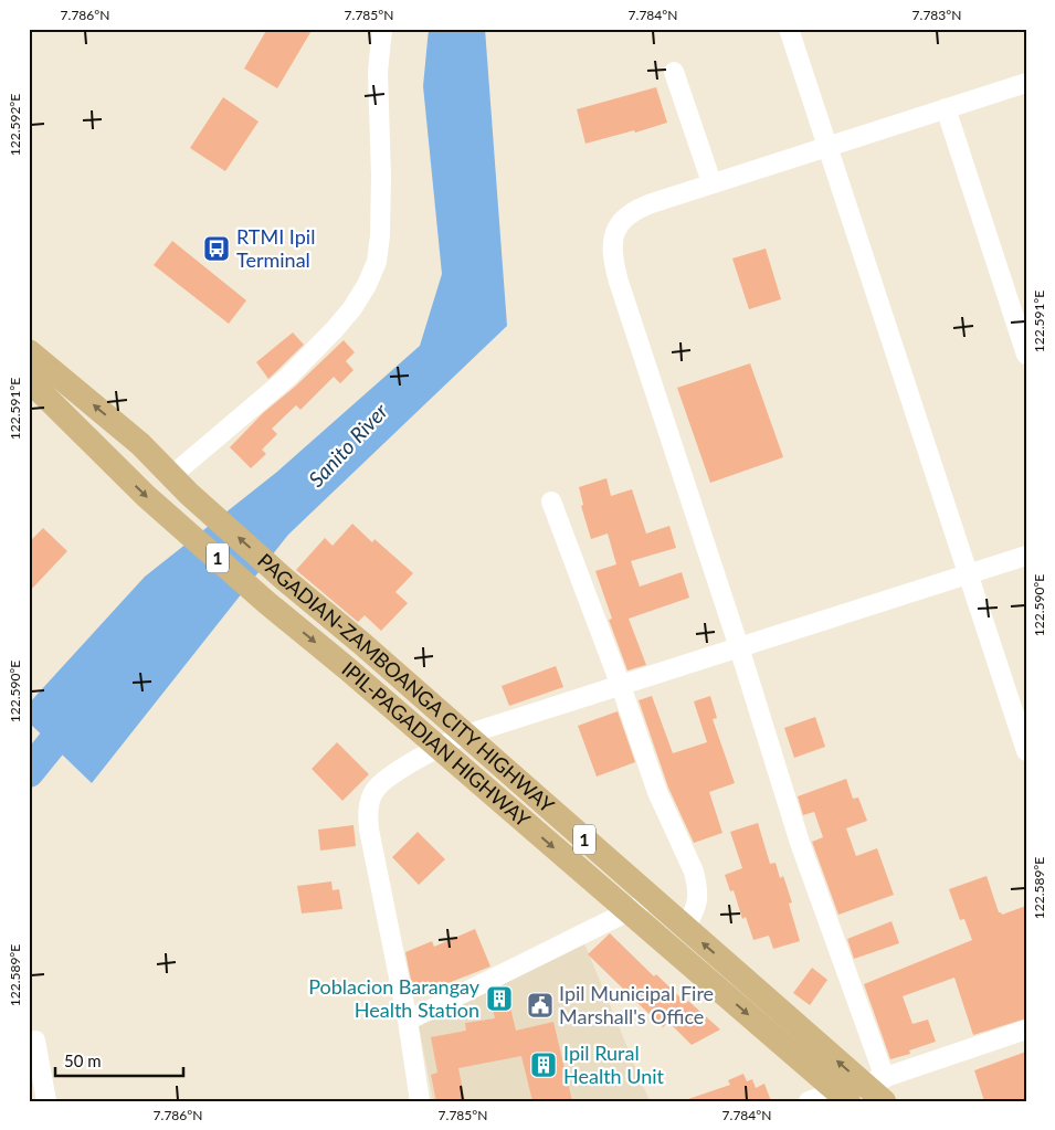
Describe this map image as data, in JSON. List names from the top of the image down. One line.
{"streets":{"main road":["1","PAGADIAN-ZAMBOANGA CITY HIGHWAY","IPIL-PAGADIAN HIGHWAY"]},"crossings":[["PAGADIAN-ZAMBOANGA CITY HIGHWAY","IPIL-PAGADIAN HIGHWAY"]],"one_way":["PAGADIAN-ZAMBOANGA CITY HIGHWAY","IPIL-PAGADIAN HIGHWAY"],"water":["Sanito River"],"places":{"bus stop":["RTMI Ipil Terminal"],"building":["Poblacion Barangay Health Station","Ipil Rural Health Unit"],"public building":["Ipil Municipal Fire Marshall's Office"]},"scale_bar":"50 m","coordinates":["7.786°N","7.785°N","7.784°N","7.783°N","122.592°E","122.591°E","122.590°E","122.589°E"]}
